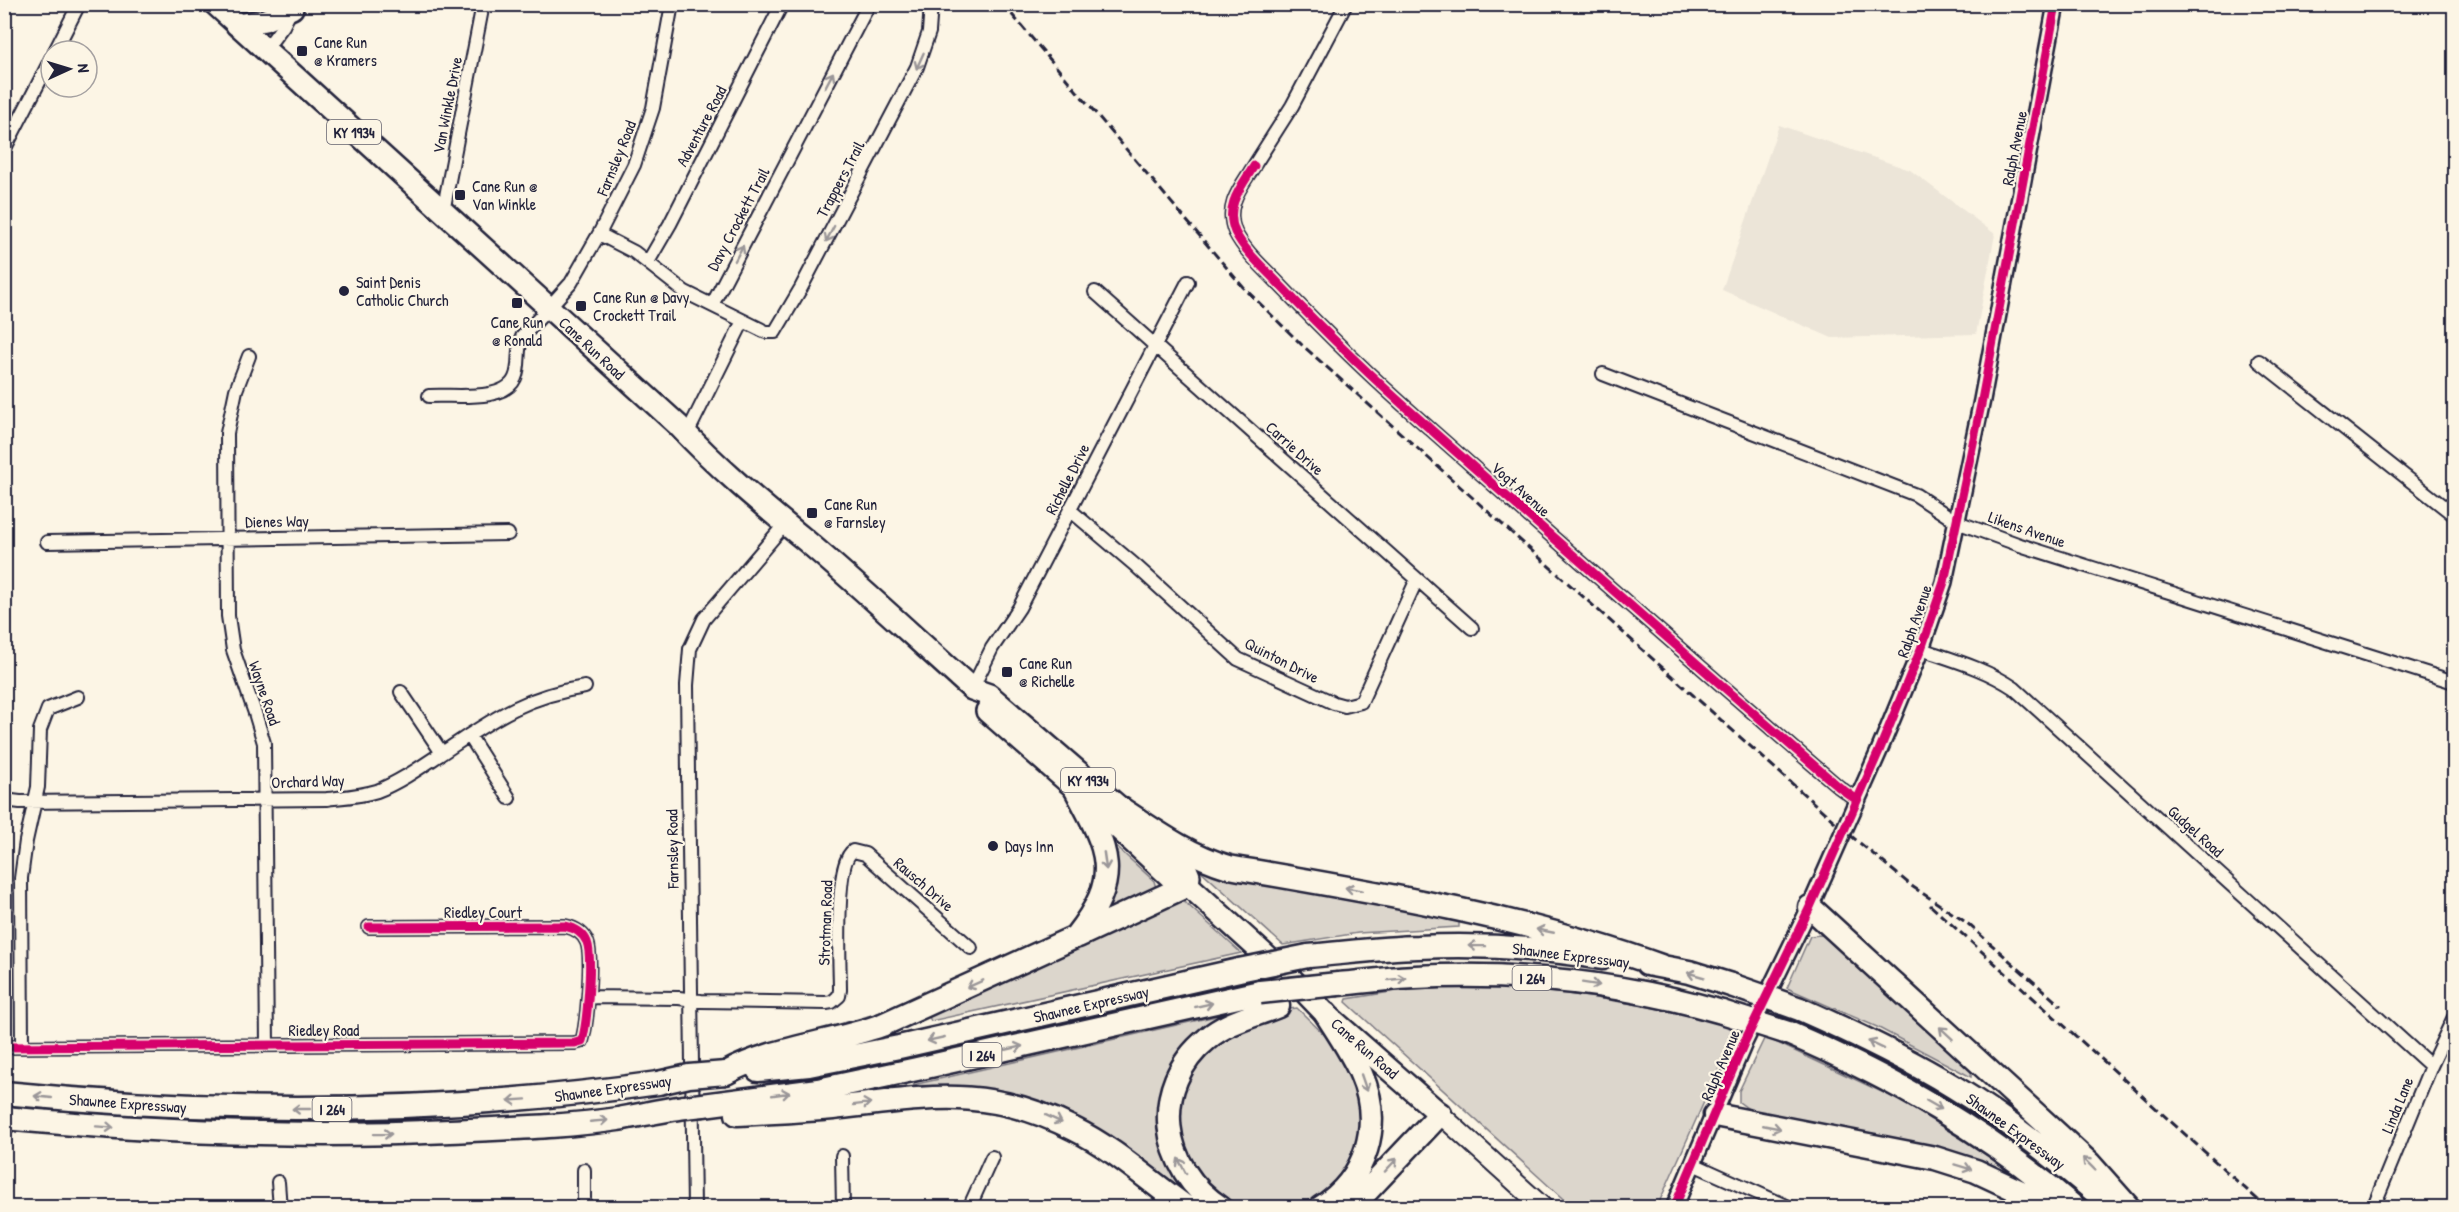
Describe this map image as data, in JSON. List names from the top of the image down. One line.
{"streets":{"highway":["KY 1934","Cane Run Road","Shawnee Expressway","I 264"],"street":["Van Winkle Drive","Adventure Road","Ralph Avenue","Farnsley Road","Trappers Trail","Davy Crockett Trail","Carrie Drive","Richelle Drive","Vogt Avenue","Dienes Way","Likens Avenue","Quinton Drive","Wayne Road","Orchard Way","Gudgel Road","Rausch Drive","Riedley Court","Strotman Road","Riedley Road","Linda Lane"]},"crossings":[["Van Winkle Drive","Cane Run Road"],["Ralph Avenue","Vogt Avenue"],["Ralph Avenue","Likens Avenue"],["Ralph Avenue","Gudgel Road"],["Farnsley Road","Cane Run Road"],["Farnsley Road","Strotman Road"],["Cane Run Road","Richelle Drive"],["Carrie Drive","Richelle Drive"],["Carrie Drive","Quinton Drive"],["Richelle Drive","Quinton Drive"],["Dienes Way","Wayne Road"],["Wayne Road","Orchard Way"],["Wayne Road","Riedley Road"],["Gudgel Road","Linda Lane"],["Rausch Drive","Strotman Road"],["Riedley Court","Riedley Road"]],"one_way":["Trappers Trail","Davy Crockett Trail"],"places":{"transit":["Cane Run @ Kramers","Cane Run @ Van Winkle","Cane Run @ Ronald","Cane Run @ Davy Crockett Trail","Cane Run @ Farnsley","Cane Run @ Richelle"],"other":["Saint Denis Catholic Church","Days Inn"]},"north":"right"}
